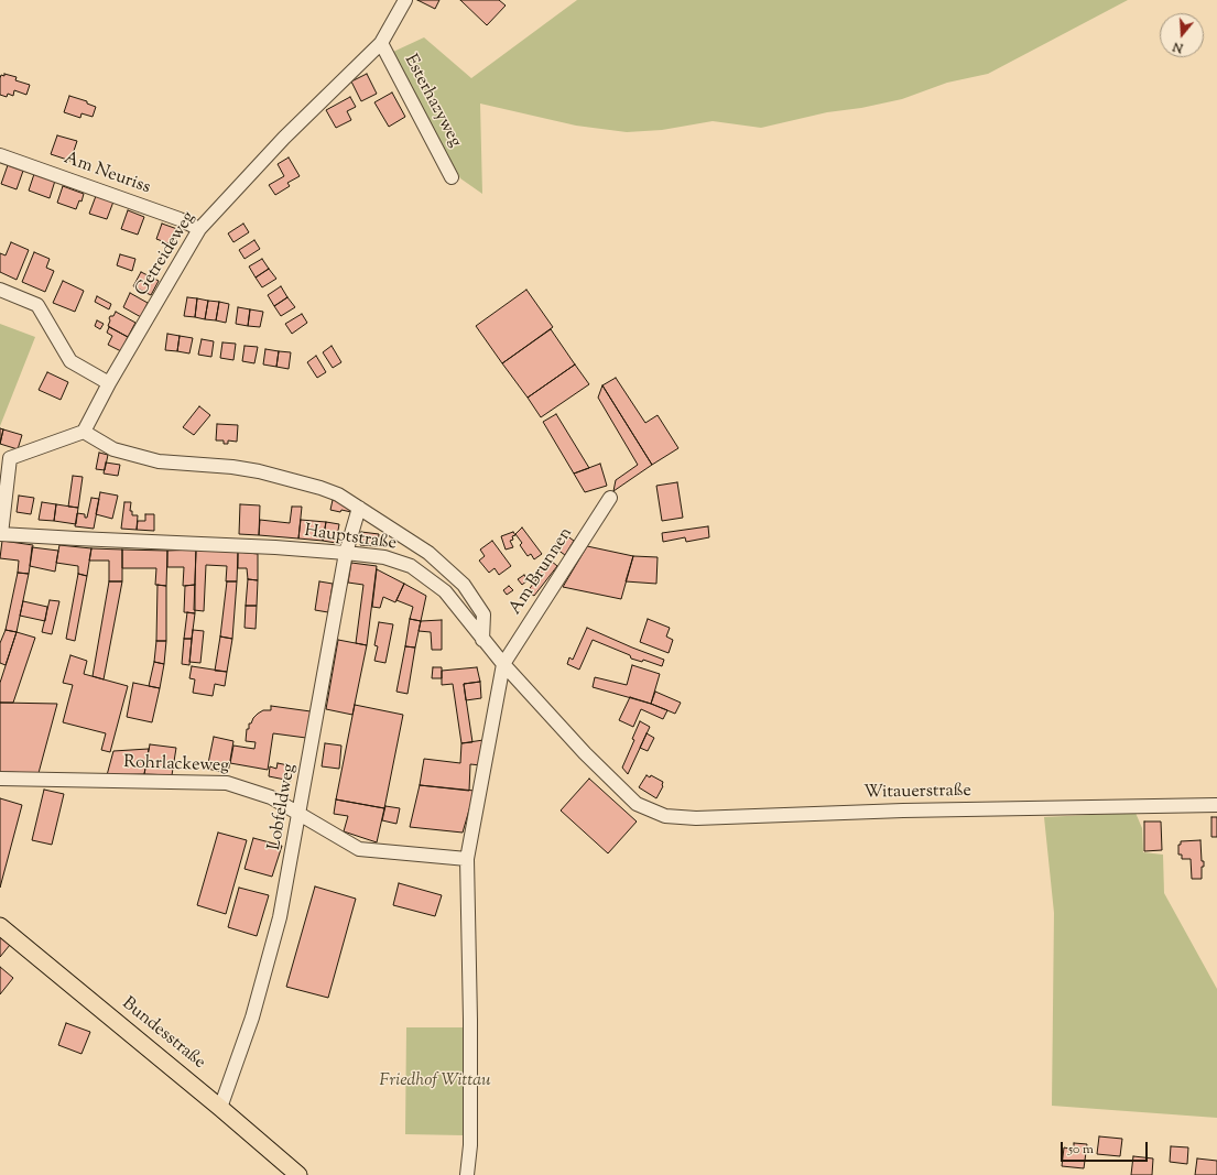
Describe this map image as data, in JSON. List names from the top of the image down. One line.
{"streets":{"main road":["Bundesstraße"],"street":["Esterhazyweg","Am Neuriss","Getreideweg","Hauptstraße","Am Brunnen","Rohrlackeweg","Witauerstraße","Lobfeldweg"]},"crossings":[["Esterhazyweg","Getreideweg"],["Am Neuriss","Getreideweg"],["Hauptstraße","Am Brunnen"],["Hauptstraße","Witauerstraße"],["Hauptstraße","Lobfeldweg"],["Rohrlackeweg","Lobfeldweg"],["Lobfeldweg","Bundesstraße"]],"parks":["Friedhof Wittau"],"scale_bar":"50 m","north":"bottom"}
